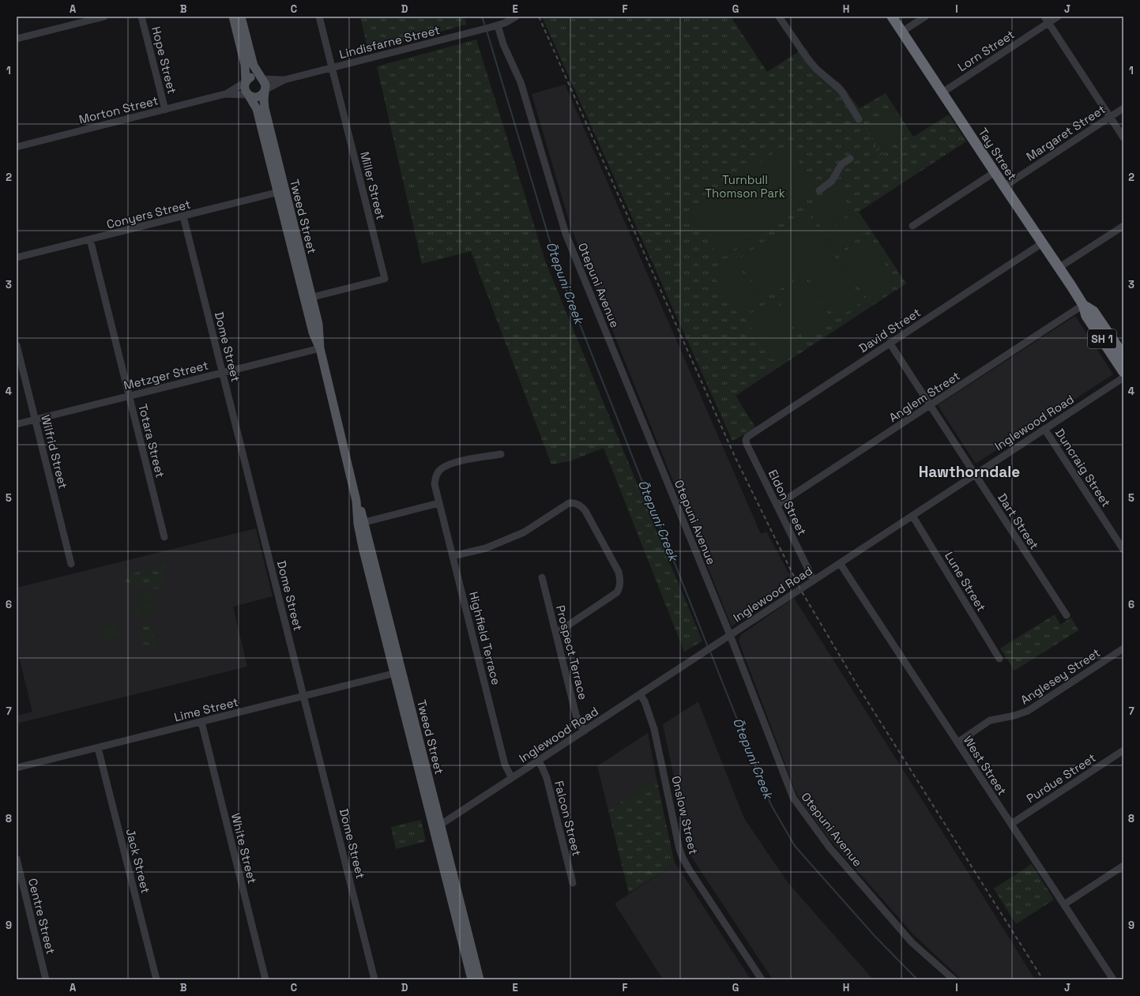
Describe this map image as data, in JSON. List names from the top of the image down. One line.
{"streets":{"highway":["Tay Street","SH 1"],"main road":["Tweed Street"],"street":["Lindisfarne Street","Lorn Street","Hope Street","Morton Street","Margaret Street","Miller Street","Conyers Street","Otepuni Avenue","David Street","Dome Street","Metzger Street","Anglem Street","Inglewood Road","Totara Street","Wilfrid Street","Duncraig Street","Eldon Street","Dart Street","Lune Street","Highfield Terrace","Prospect Terrace","Anglesey Street","Lime Street","West Street","Purdue Street","Onslow Street","Falcon Street","White Street","Jack Street","Centre Street"]},"crossings":[["Lindisfarne Street","Morton Street"],["Lindisfarne Street","Miller Street"],["Lindisfarne Street","Tweed Street"],["Lindisfarne Street","Otepuni Avenue"],["Lorn Street","Tay Street"],["Hope Street","Morton Street"],["Morton Street","Tweed Street"],["Margaret Street","Tay Street"],["Tay Street","David Street"],["Tay Street","Anglem Street"],["Miller Street","Tweed Street"],["Conyers Street","Tweed Street"],["Conyers Street","Dome Street"],["Conyers Street","Totara Street"],["Tweed Street","Metzger Street"],["Tweed Street","Inglewood Road"],["Tweed Street","Lime Street"],["Otepuni Avenue","Inglewood Road"],["David Street","Eldon Street"],["David Street","Dart Street"],["Dome Street","Metzger Street"],["Dome Street","Lime Street"],["Metzger Street","Totara Street"],["Metzger Street","Wilfrid Street"],["Anglem Street","Eldon Street"],["Anglem Street","Dart Street"],["Inglewood Road","Duncraig Street"],["Inglewood Road","Eldon Street"],["Inglewood Road","Dart Street"],["Inglewood Road","Lune Street"],["Inglewood Road","Highfield Terrace"],["Inglewood Road","Prospect Terrace"],["Inglewood Road","West Street"],["Inglewood Road","Onslow Street"],["Inglewood Road","Falcon Street"],["Anglesey Street","West Street"],["Lime Street","White Street"],["Lime Street","Jack Street"],["West Street","Purdue Street"]],"districts":["Hawthorndale"],"water":["Ōtepuni Creek"],"parks":["Turnbull Thomson Park"],"grid":{"columns":["A","B","C","D","E","F","G","H","I","J"],"rows":["1","2","3","4","5","6","7","8","9"]}}
